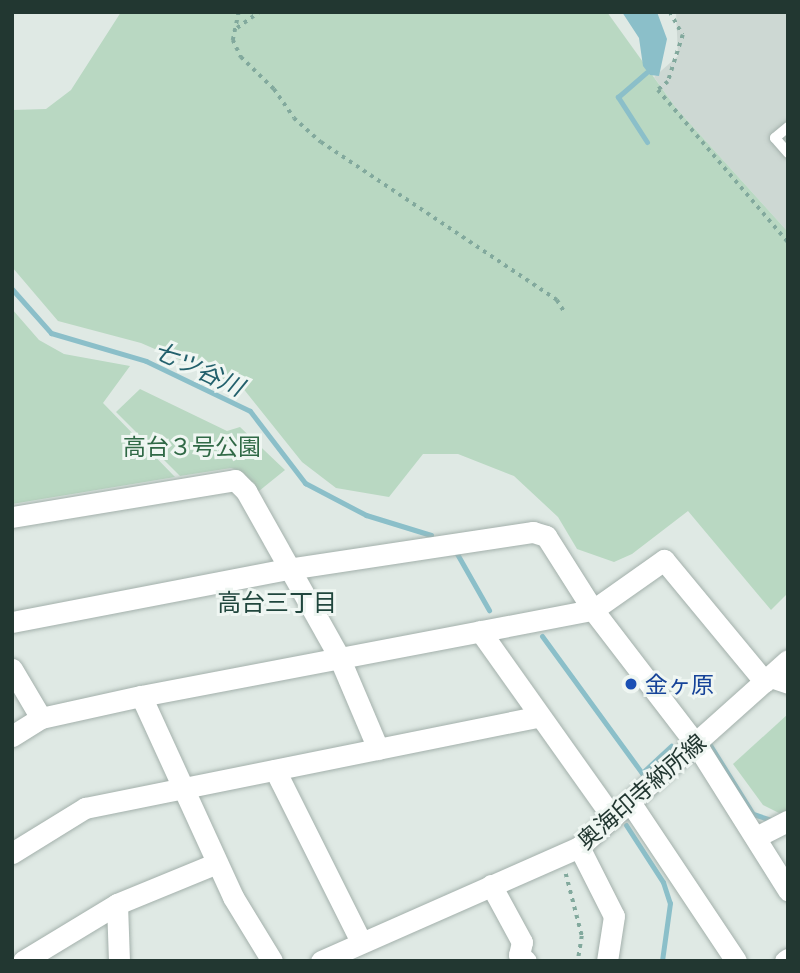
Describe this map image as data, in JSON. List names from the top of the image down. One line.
{"streets":{"street":["奥海印寺納所線"]},"districts":["高台三丁目"],"water":["七ツ谷川"],"parks":["高台３号公園"],"places":["金ヶ原"]}
